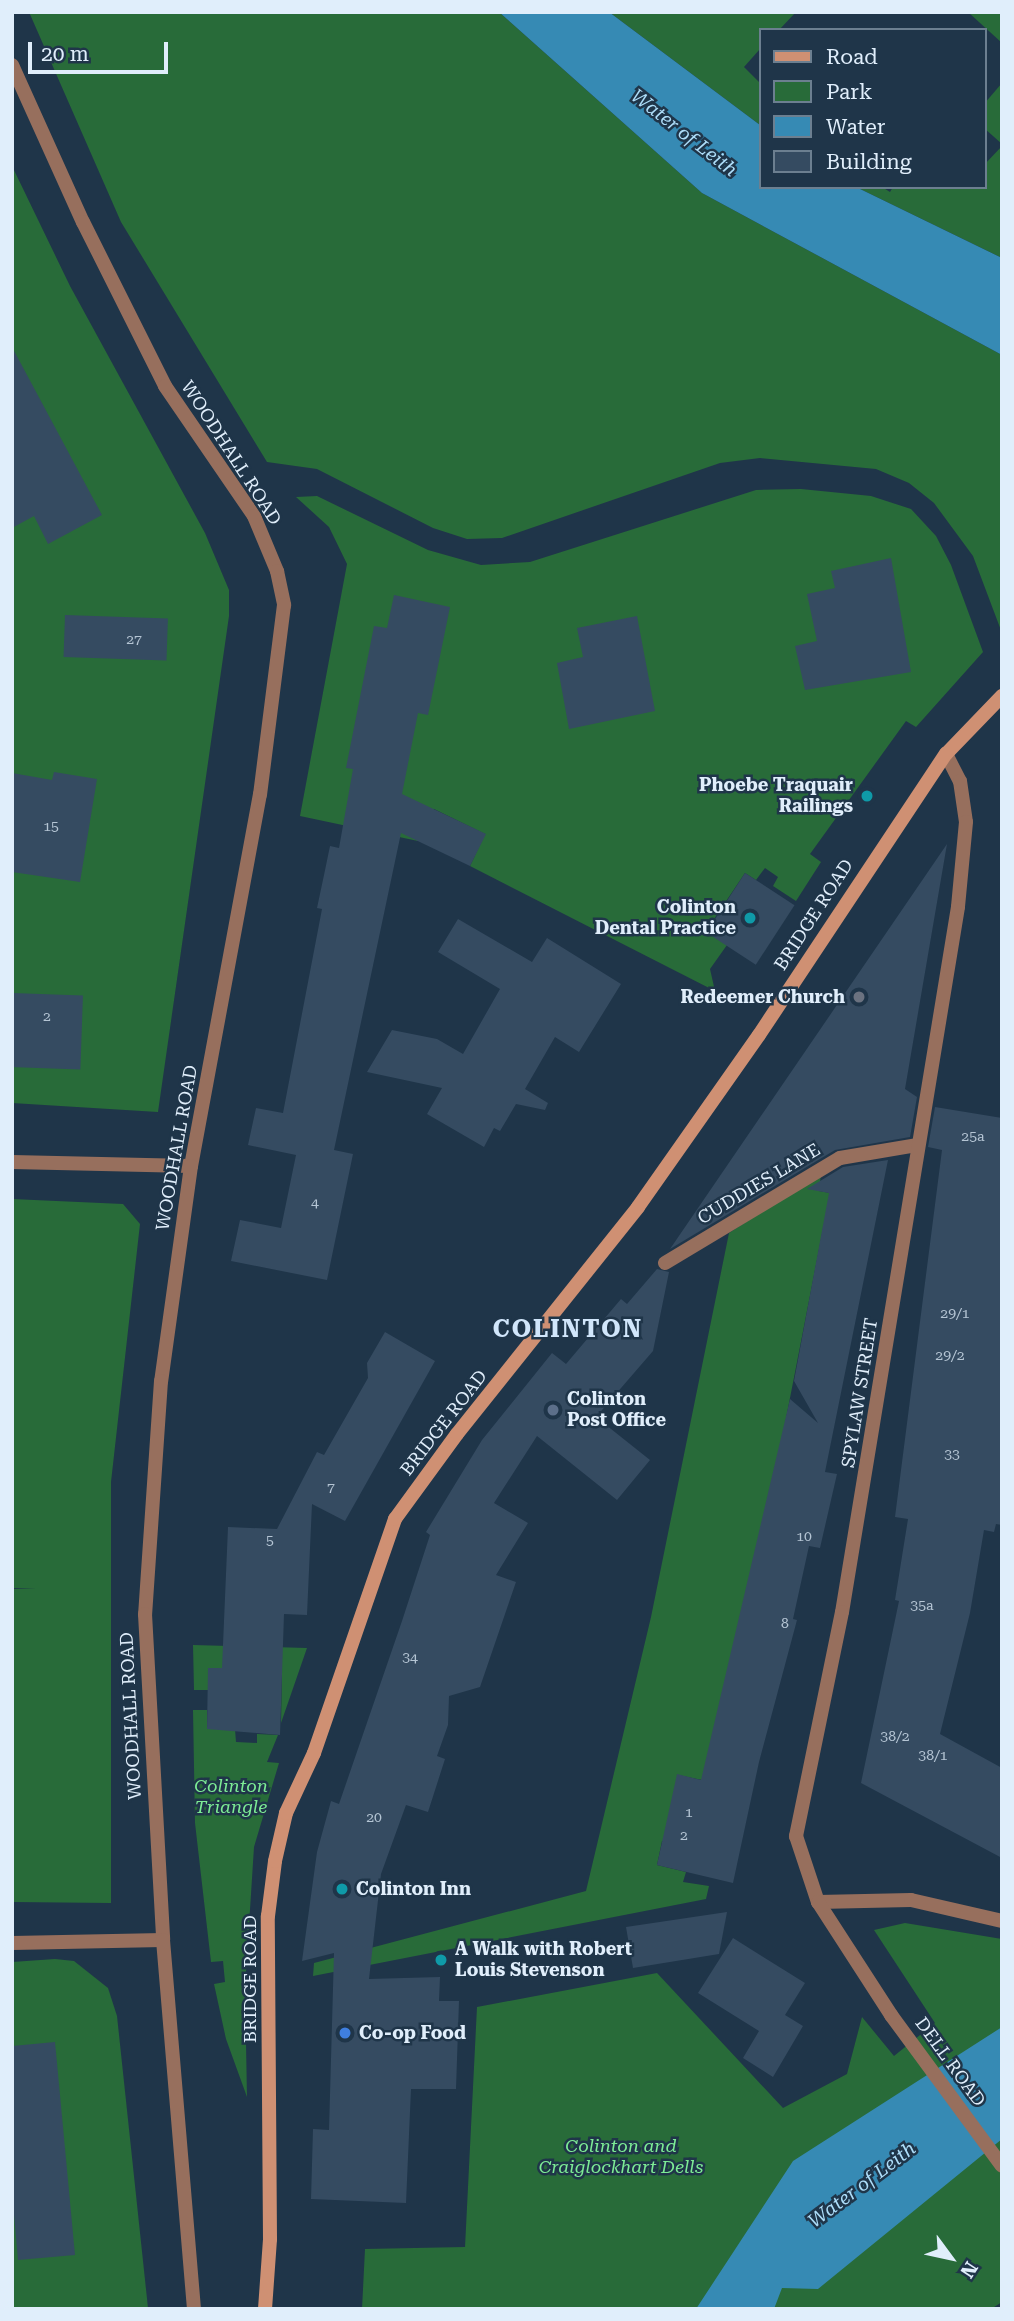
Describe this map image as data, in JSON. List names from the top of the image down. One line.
{"streets":{"main road":["BRIDGE ROAD"],"street":["WOODHALL ROAD","CUDDIES LANE","SPYLAW STREET","DELL ROAD"]},"crossings":[["BRIDGE ROAD","SPYLAW STREET"],["CUDDIES LANE","SPYLAW STREET"],["SPYLAW STREET","DELL ROAD"]],"districts":["COLINTON"],"water":["Water of Leith"],"parks":["Colinton Triangle","Colinton and Craiglockhart Dells"],"places":["Phoebe Traquair Railings","Colinton Dental Practice","Redeemer Church","Colinton Post Office","Colinton Inn","A Walk with Robert Louis Stevenson","Co-op Food"],"house_numbers":["27","15","2","25a","4","29/1","29/2","33","7","10","5","35a","8","34","38/2","38/1","1","20","2"],"legend":["Road","Park","Water","Building"],"scale_bar":"20 m","north":"bottom right"}
